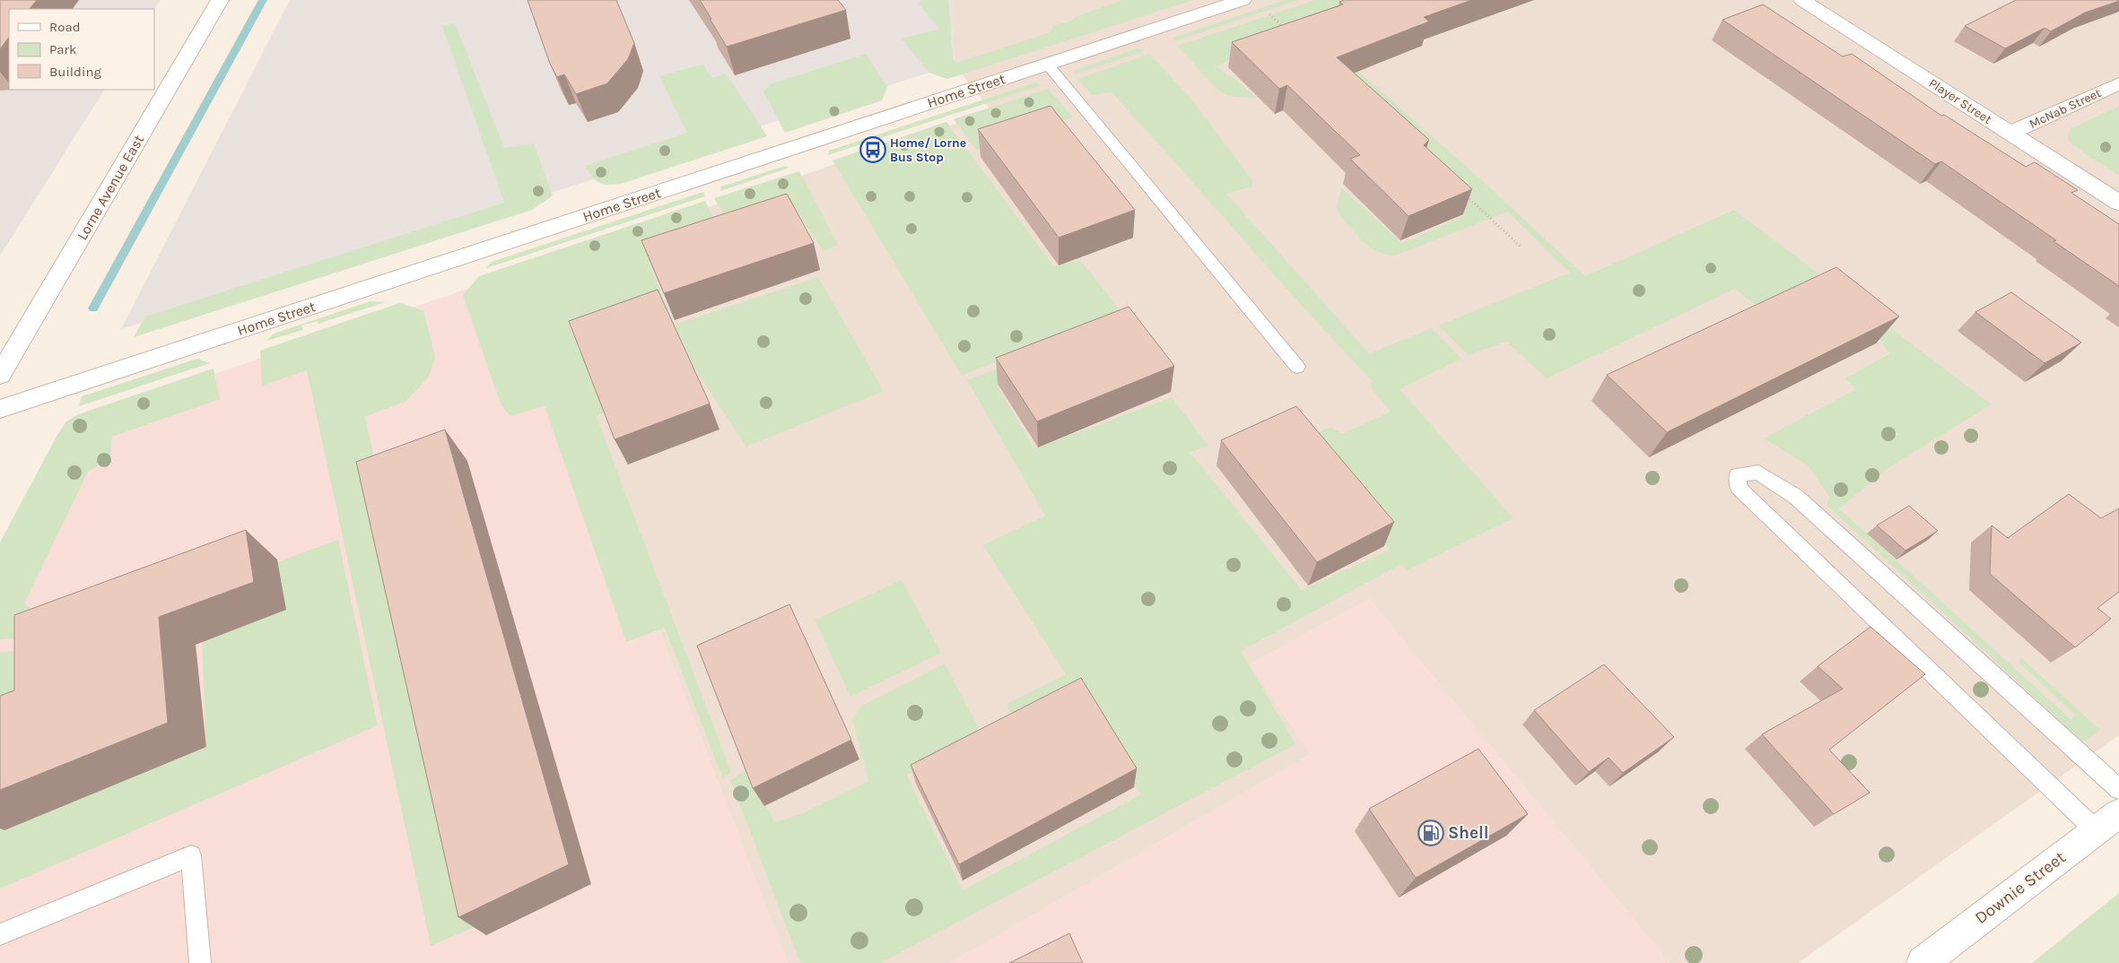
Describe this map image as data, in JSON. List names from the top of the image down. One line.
{"streets":{"street":["Home Street","Player Street","McNab Street","Lorne Avenue East","Downie Street"]},"crossings":[["Player Street","McNab Street"]],"places":{"bus stop":["Home/ Lorne Bus Stop"],"fuel station":["Shell"]},"legend":["Road","Park","Building"]}
